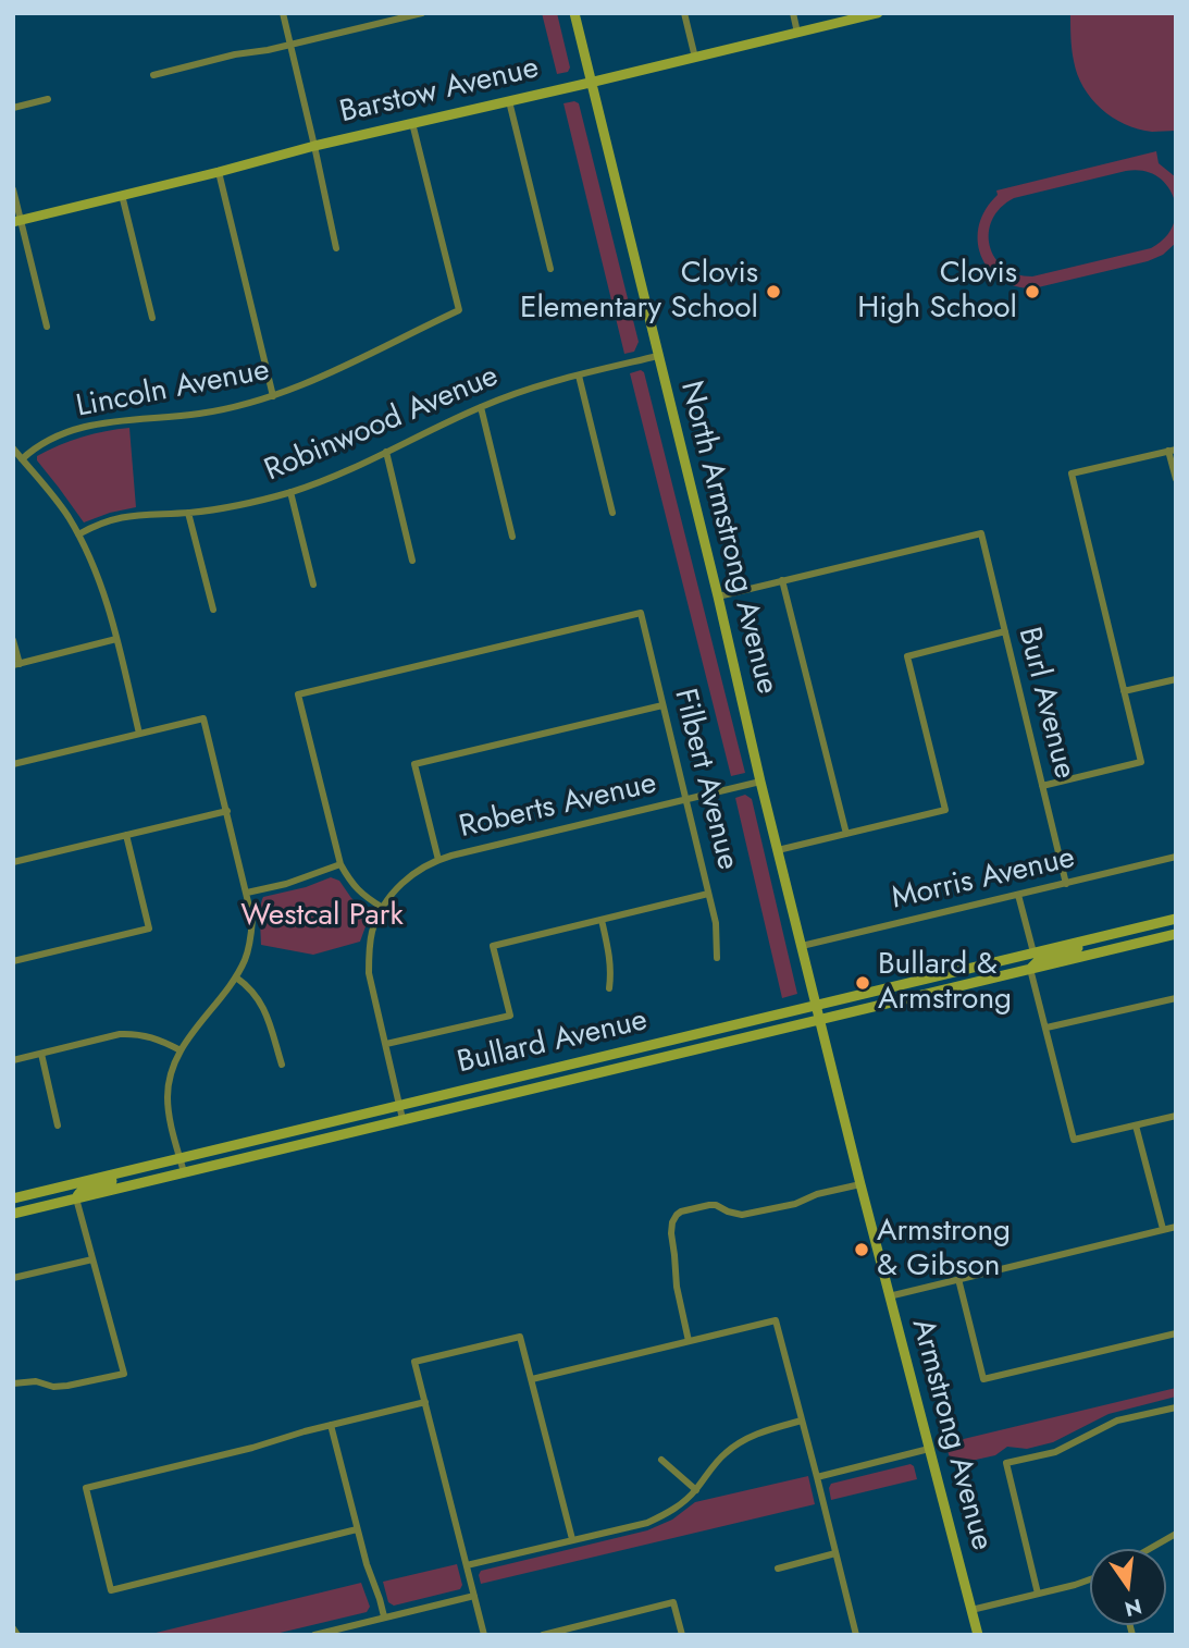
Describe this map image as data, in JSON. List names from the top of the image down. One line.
{"streets":{"street":["Barstow Avenue","Lincoln Avenue","Robinwood Avenue","North Armstrong Avenue","Burl Avenue","Filbert Avenue","Roberts Avenue","Morris Avenue","Bullard Avenue","Armstrong Avenue"]},"crossings":[["Barstow Avenue","Lincoln Avenue"],["Barstow Avenue","North Armstrong Avenue"],["Robinwood Avenue","North Armstrong Avenue"],["North Armstrong Avenue","Roberts Avenue"],["North Armstrong Avenue","Morris Avenue"],["North Armstrong Avenue","Bullard Avenue"],["North Armstrong Avenue","Armstrong Avenue"],["Burl Avenue","Morris Avenue"],["Filbert Avenue","Roberts Avenue"],["Roberts Avenue","Bullard Avenue"],["Bullard Avenue","Armstrong Avenue"]],"parks":["Westcal Park"],"places":["Clovis Elementary School","Clovis High School","Bullard & Armstrong","Armstrong & Gibson"],"north":"bottom"}
